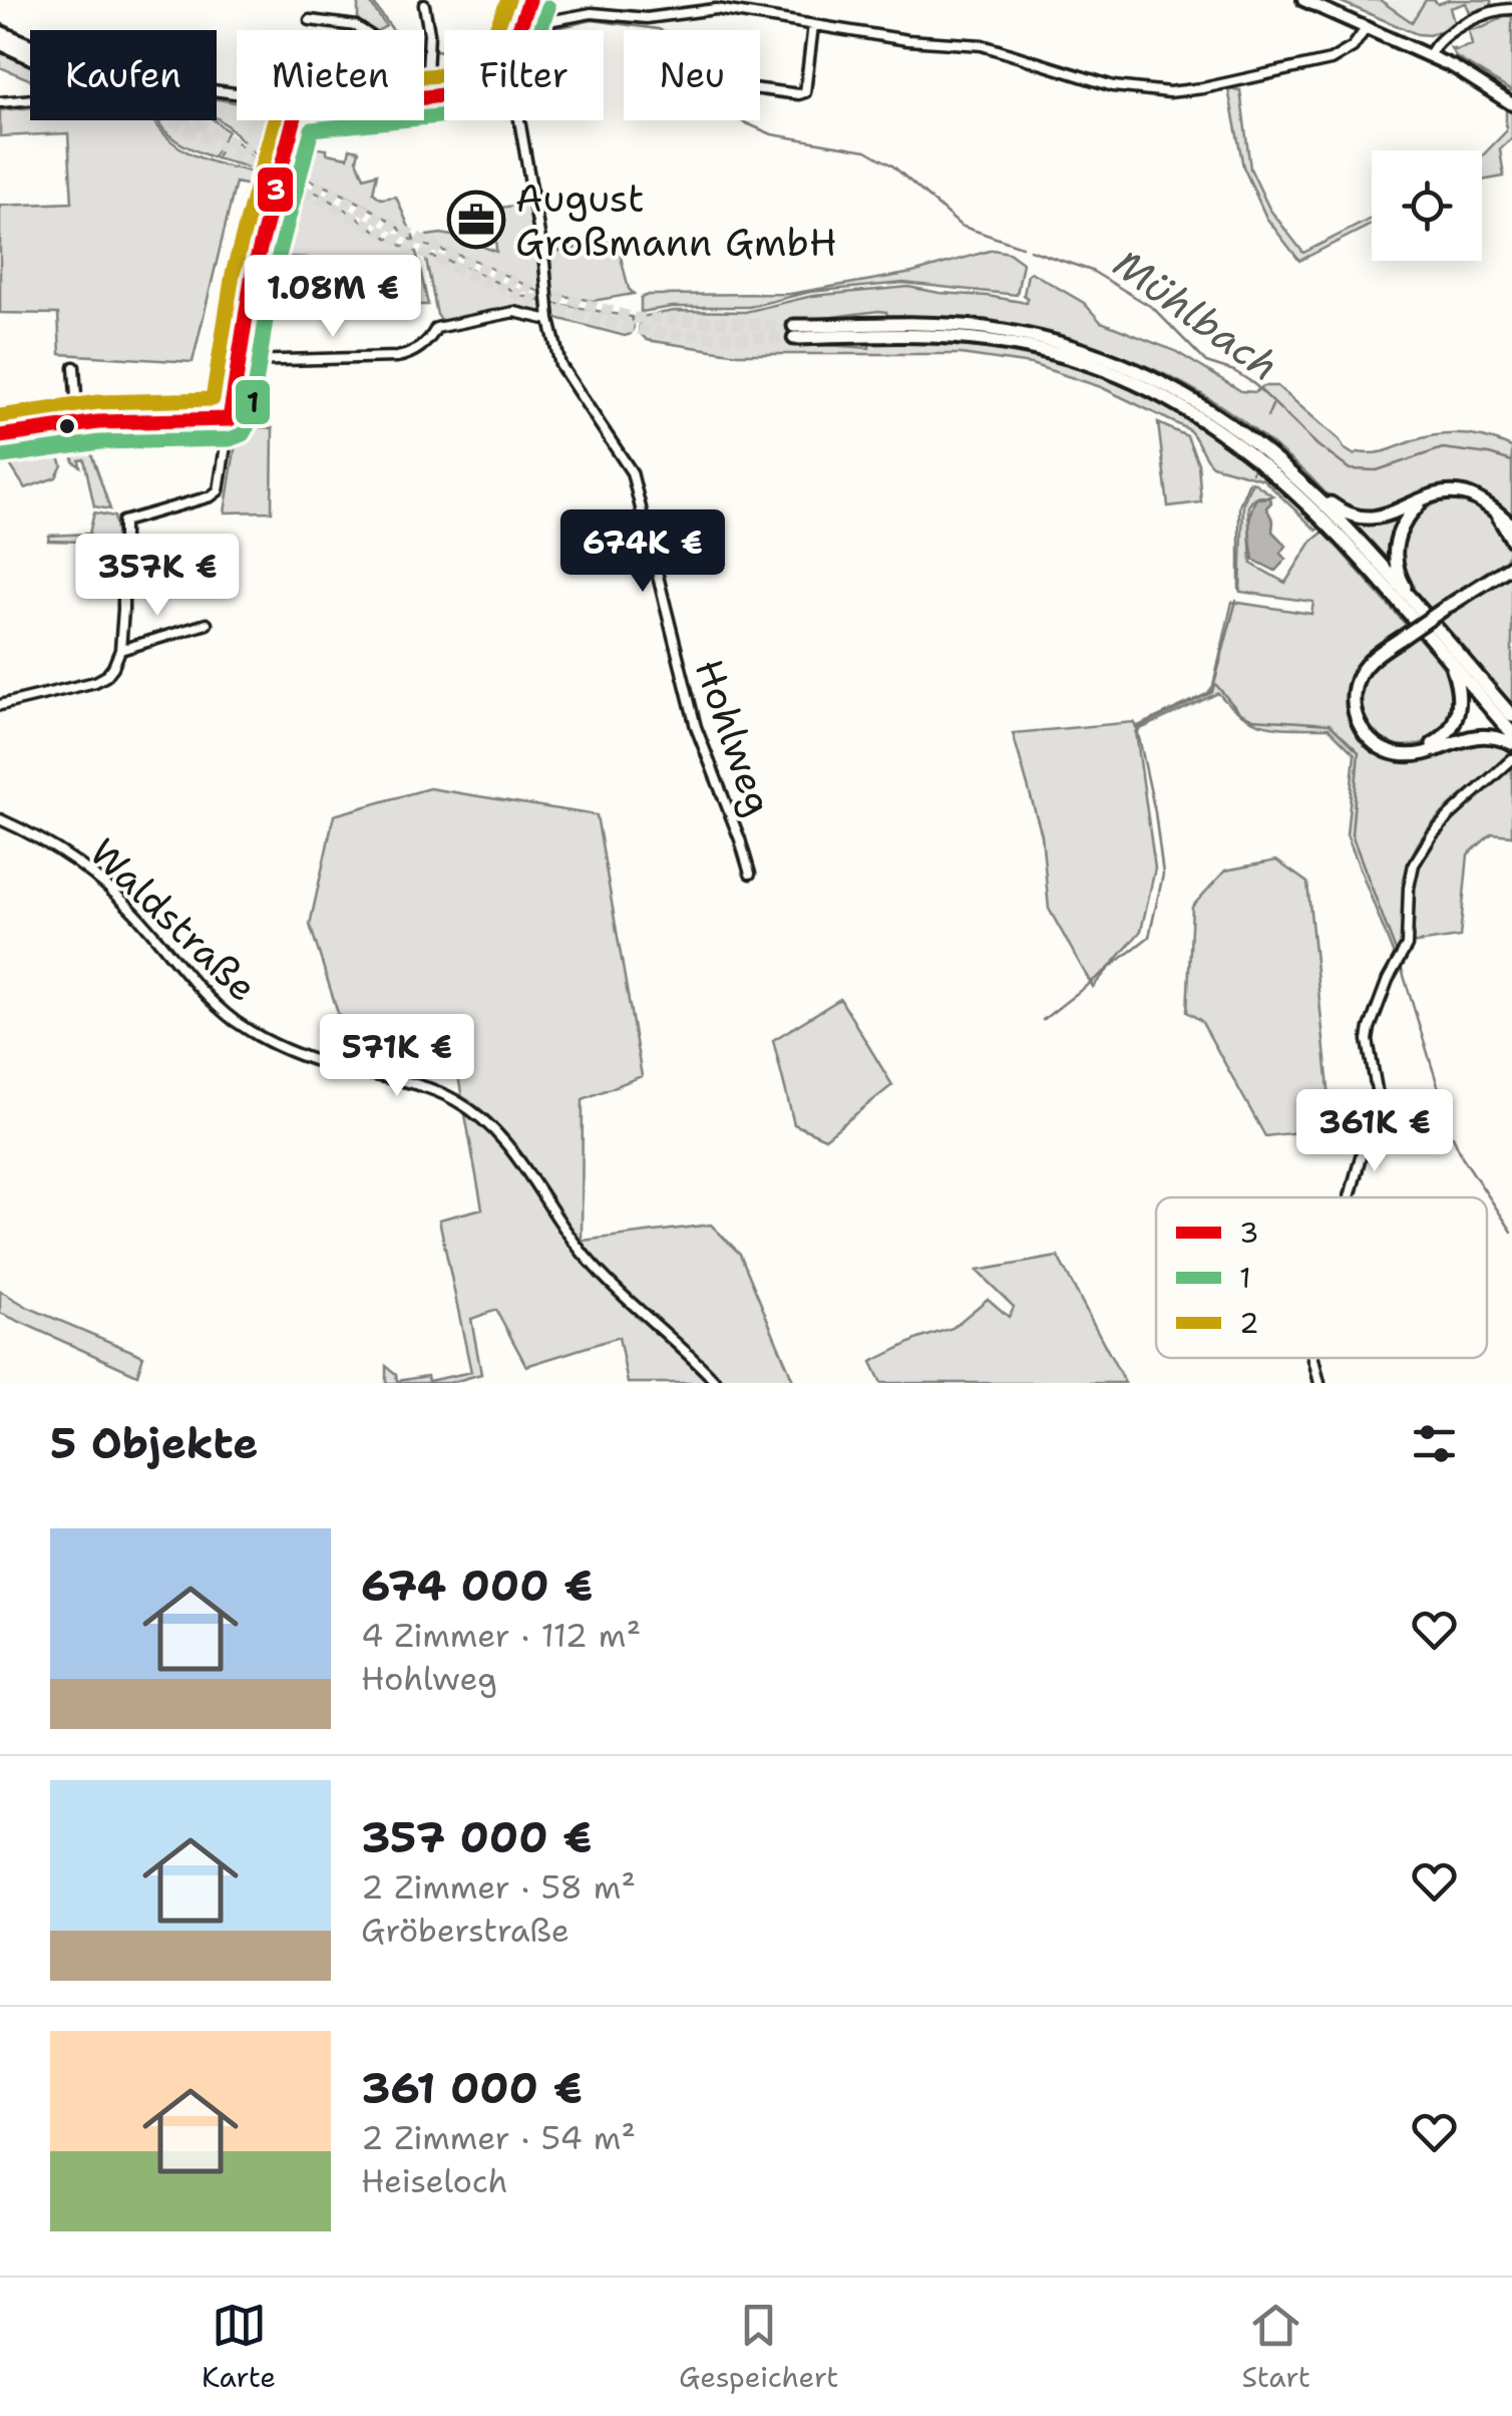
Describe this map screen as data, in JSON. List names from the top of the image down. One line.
{"streets":{"street":["Hohlweg","Waldstraße"]},"water":["Mühlbach"],"places":{"office":["August Großmann GmbH"]},"lines":["transit line 3","transit line 2","transit line 1"],"legend":["3","1","2"],"page":{"chip":["Kaufen","Mieten","Filter","Neu"],"price":["1.08M €","674K €","357K €","571K €","361K €"],"heading":"5 Objekte","list":[{"name":"674 000 €","note":"4 Zimmer · 112 m² · Hohlweg"},{"name":"357 000 €","note":"2 Zimmer · 58 m² · Gröberstraße"},{"name":"361 000 €","note":"2 Zimmer · 54 m² · Heiseloch"}],"tabs":["Karte","Gespeichert","Start"]}}
